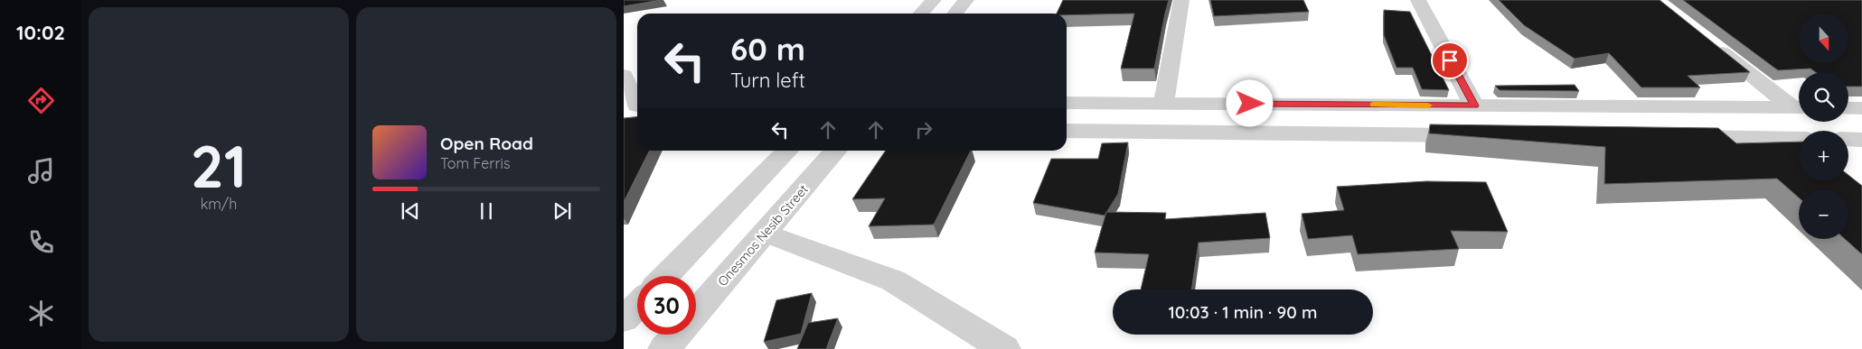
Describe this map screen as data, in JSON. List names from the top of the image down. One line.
{"streets":{"street":["Onesmos Nesib Street"]},"north":"bottom","page":{"tabs":"10:02","tile":["21","km/h"],"map_buttons":["+","−"],"turn":["60 m","Turn left"],"song":["Open Road","Tom Ferris"],"limit":"30","trip":"10:03 · 1 min · 90 m"}}
